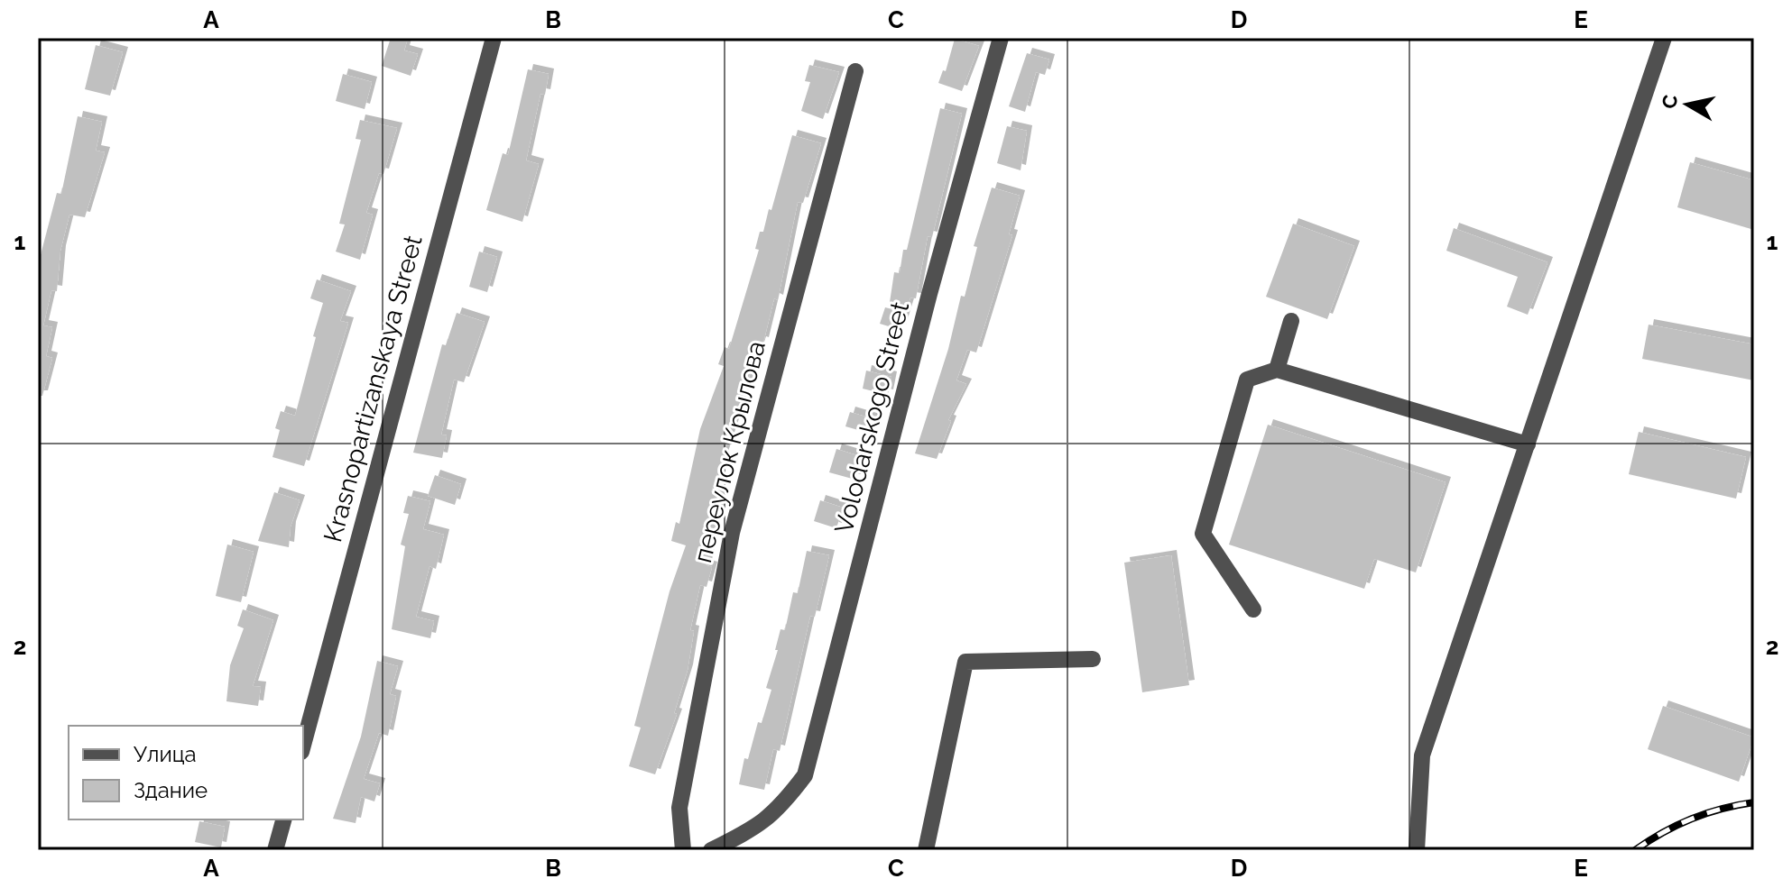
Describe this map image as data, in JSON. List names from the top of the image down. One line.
{"streets":{"street":["Krasnopartizanskaya Street","Volodarskogo Street","переулок Крылова"]},"legend":["Улица","Здание"],"north":"left","grid":{"columns":["A","B","C","D","E"],"rows":["1","2"]}}
